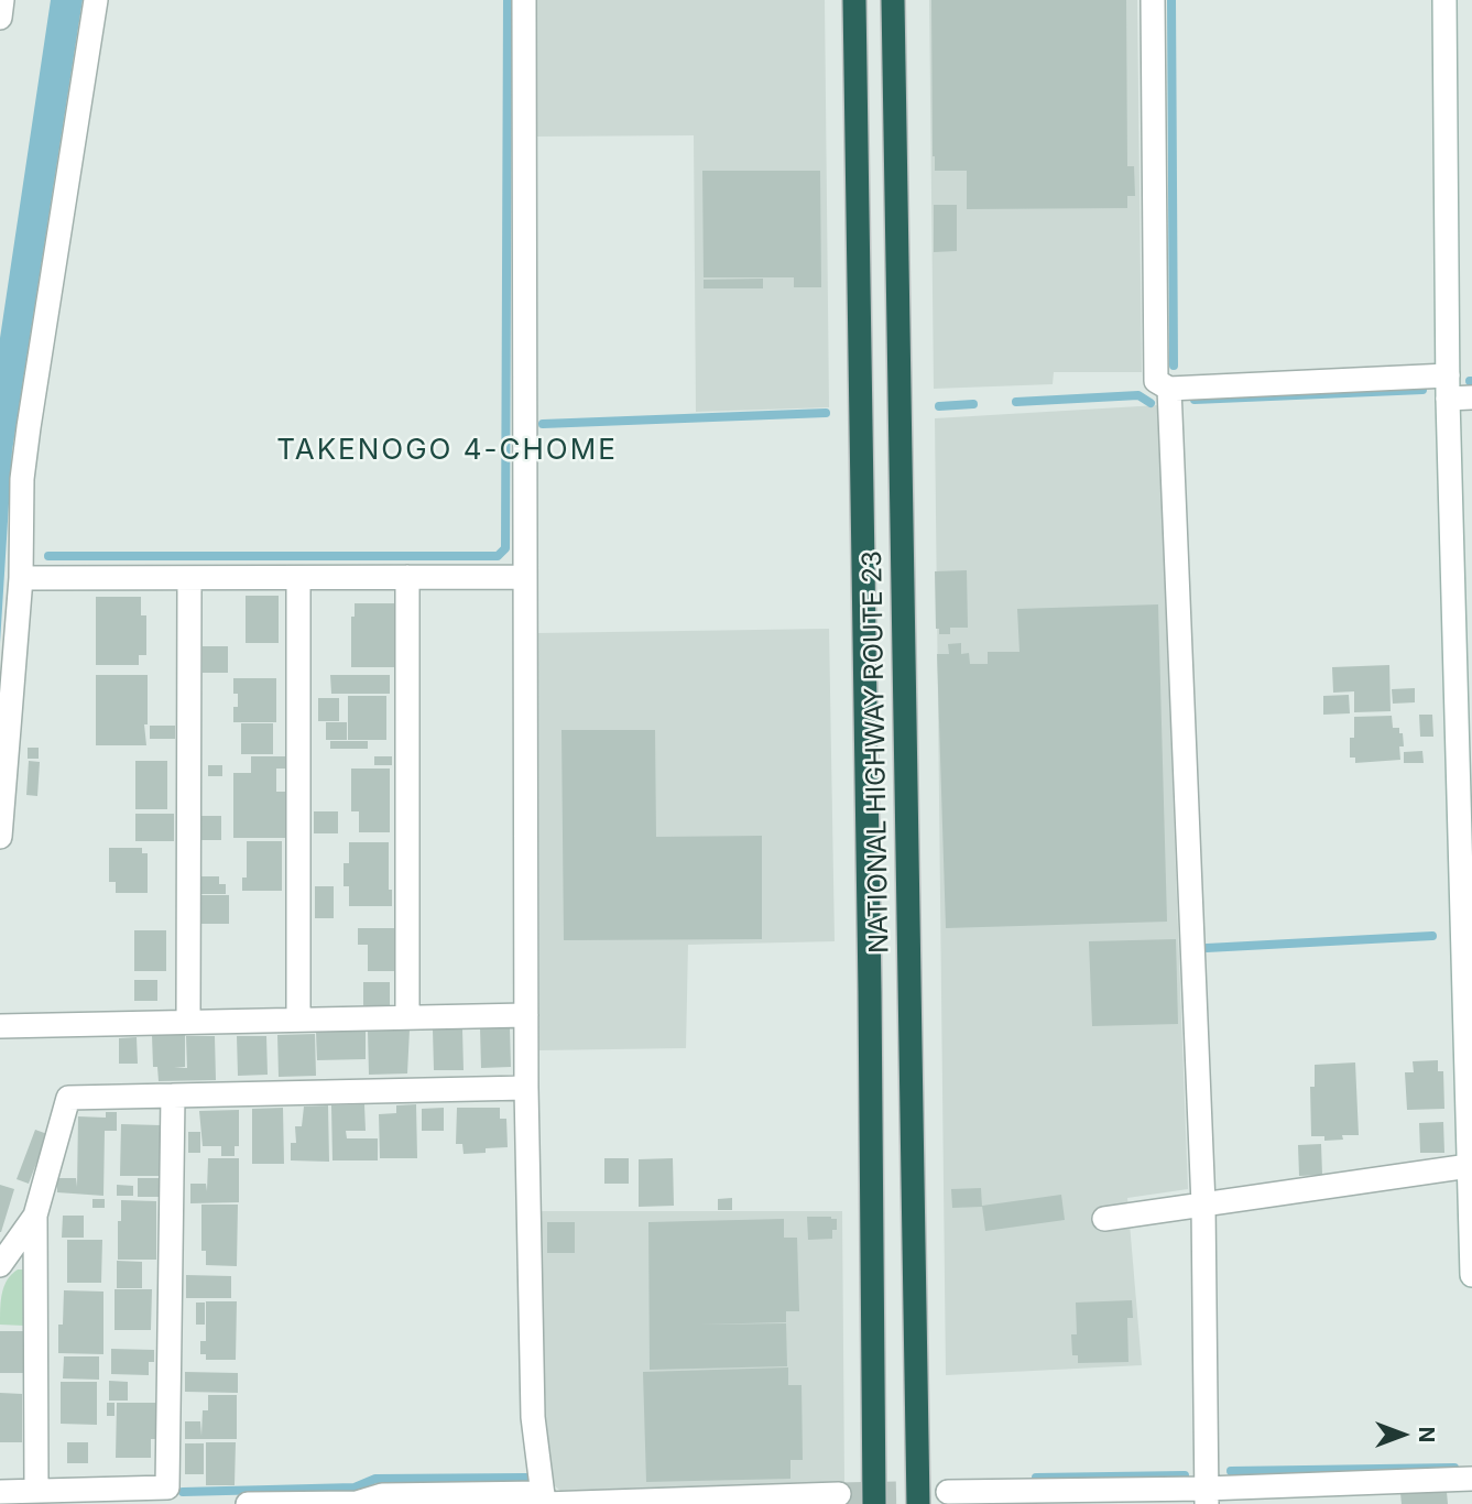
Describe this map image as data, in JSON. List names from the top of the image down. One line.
{"streets":{"highway":["NATIONAL HIGHWAY ROUTE 23"]},"districts":["TAKENOGO 4-CHOME"],"north":"right"}
